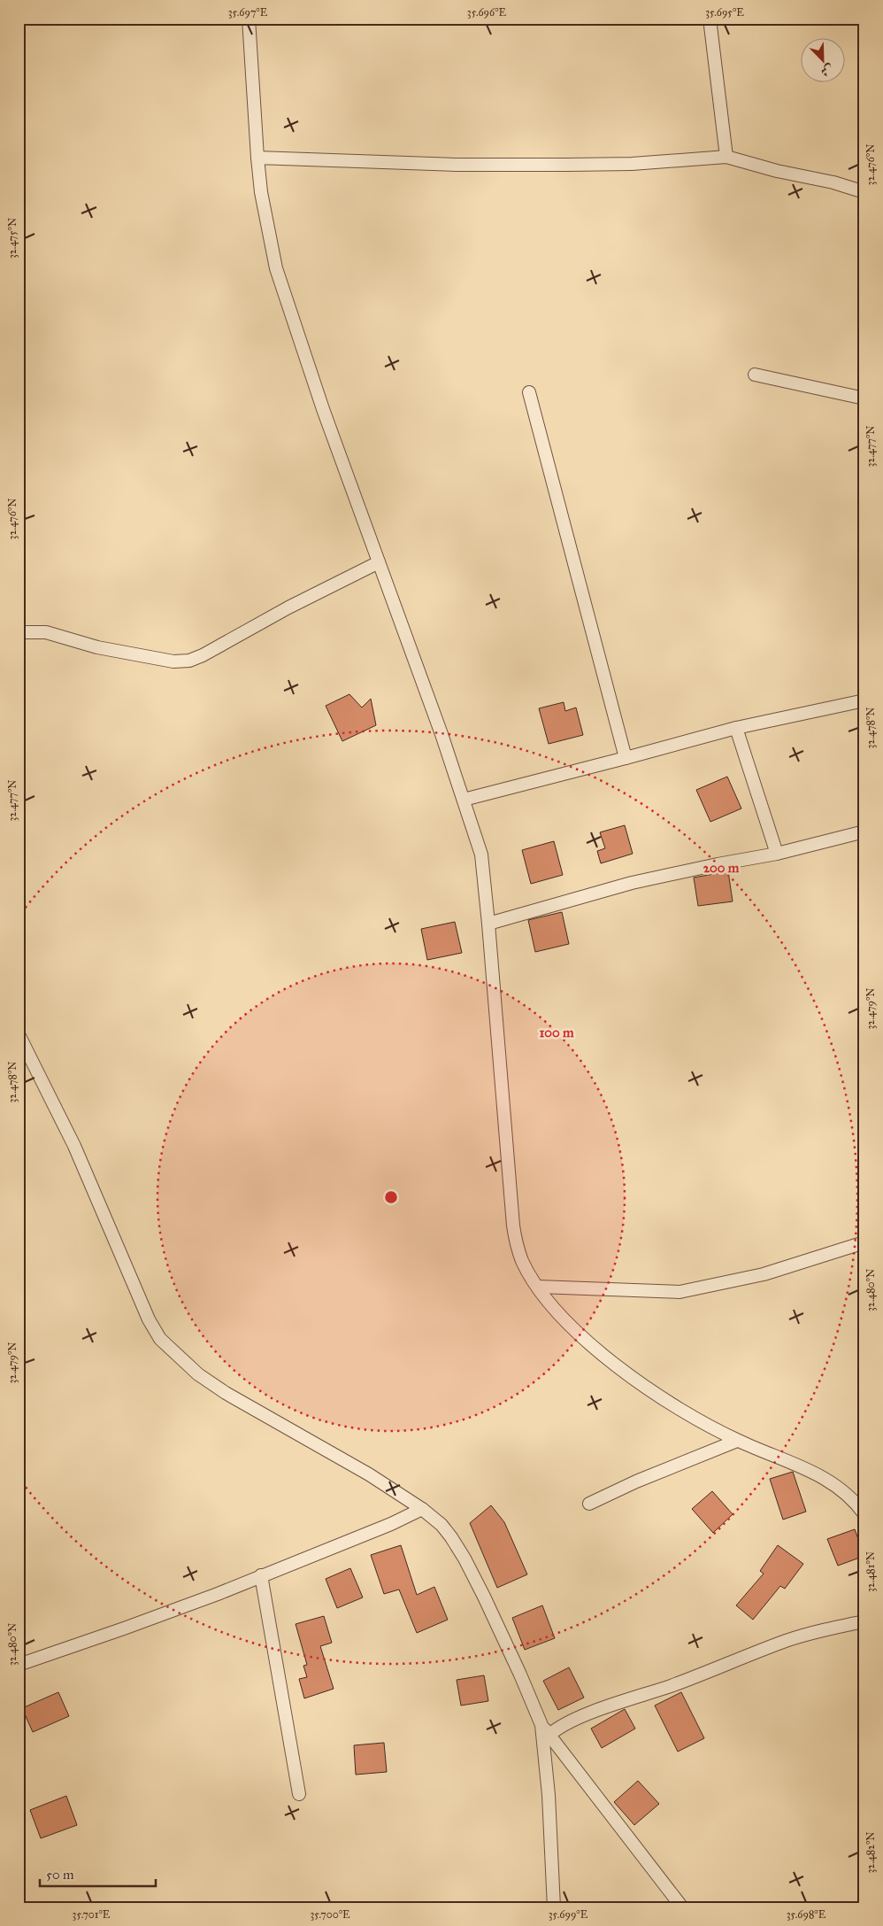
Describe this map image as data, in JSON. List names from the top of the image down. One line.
{"scale_bar":"50 m","north":"bottom right","coordinates":["35.697°E","35.696°E","35.695°E","32.476°N","32.475°N","32.477°N","32.478°N","32.479°N","32.480°N","32.481°N","32.482°N","35.701°E","35.700°E","35.699°E","35.698°E"],"rings":["200 m","100 m"]}
